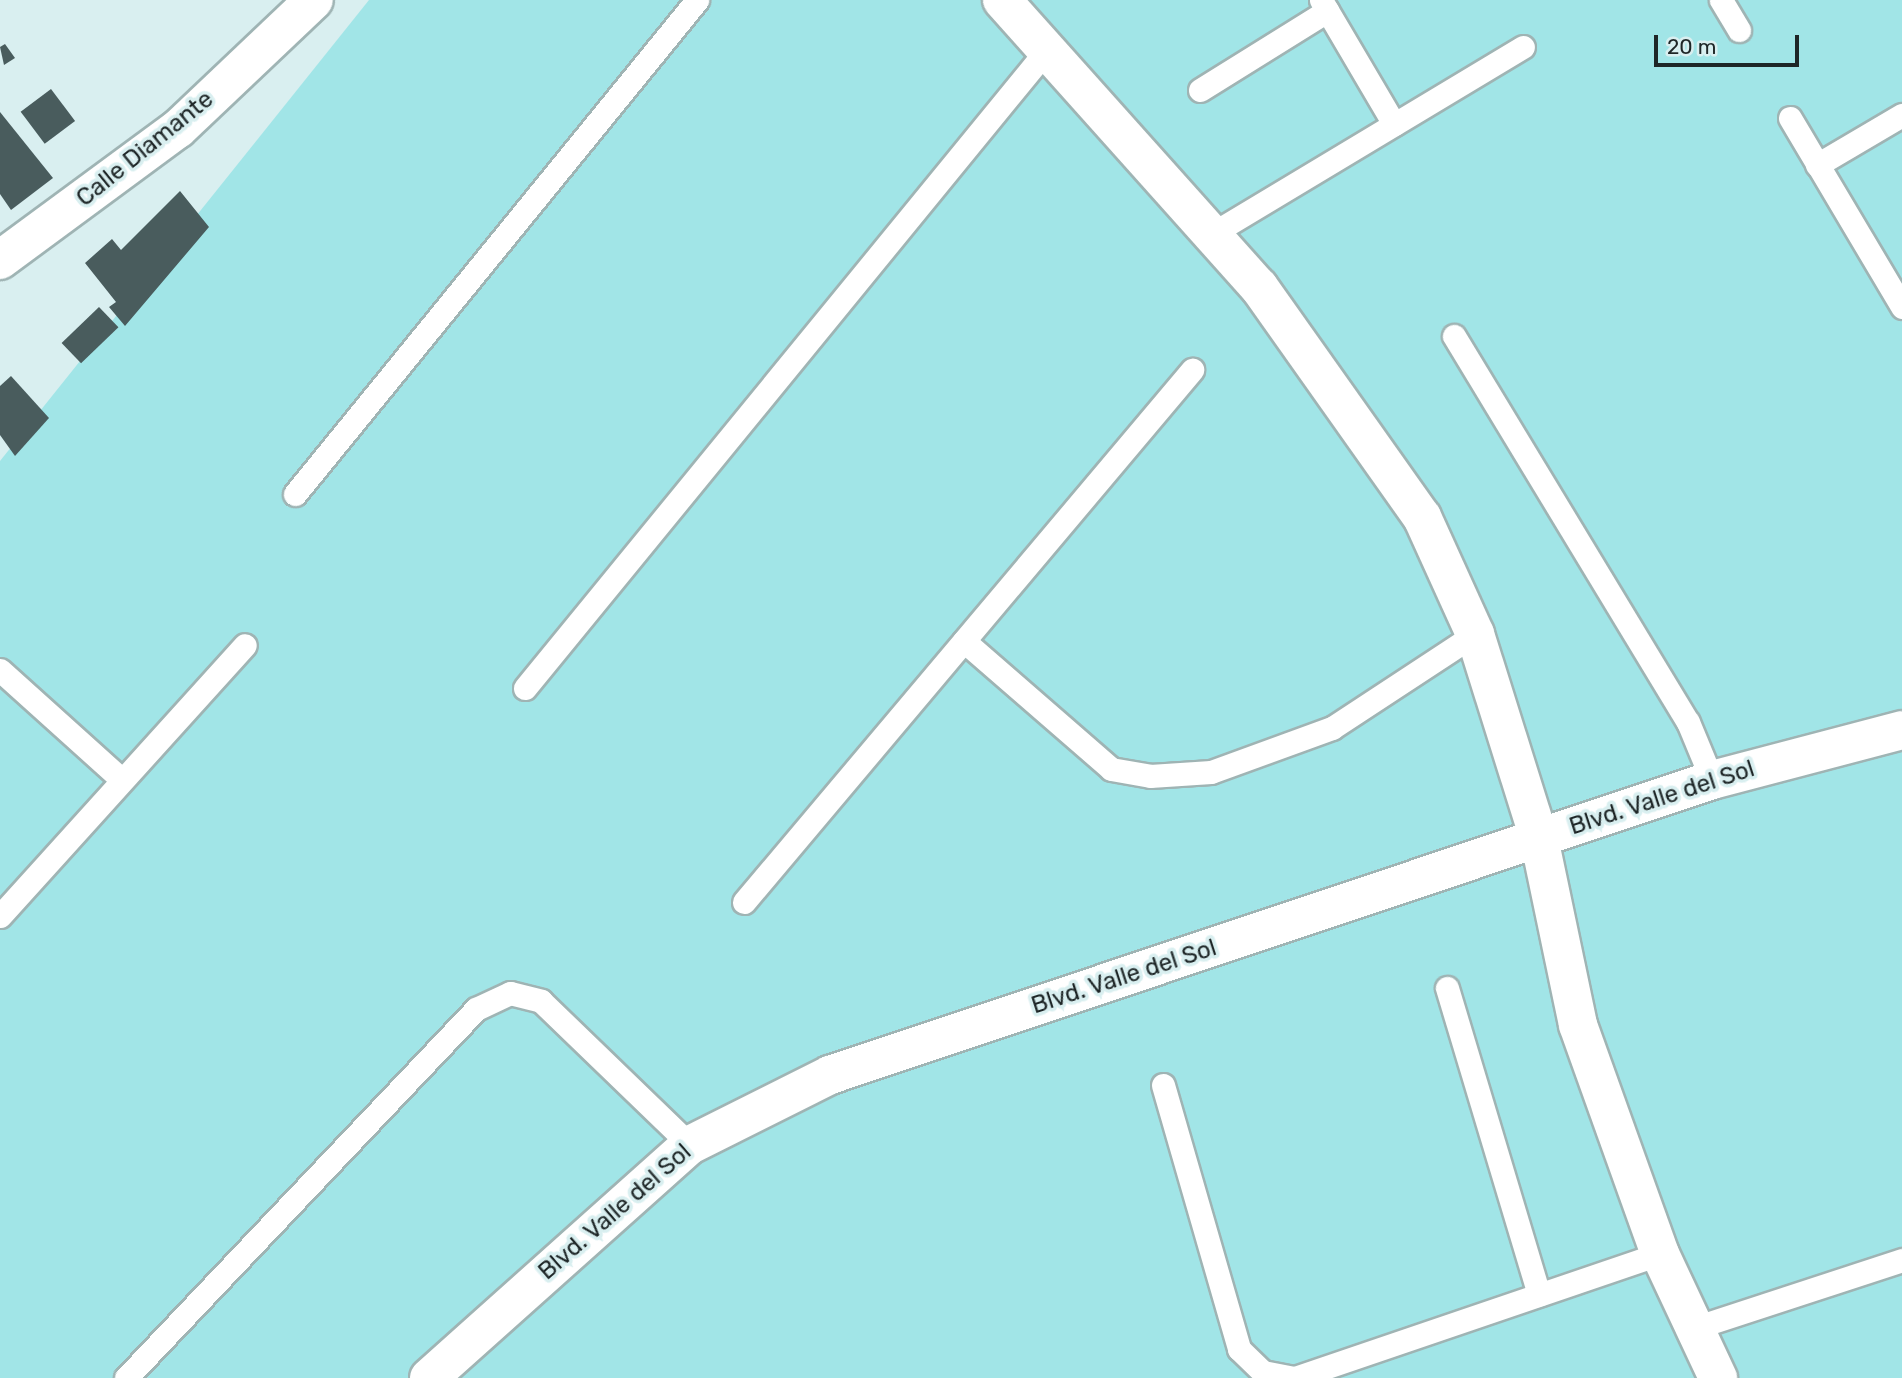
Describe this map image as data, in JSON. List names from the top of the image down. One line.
{"streets":{"street":["Calle Diamante","Blvd. Valle del Sol"]},"scale_bar":"20 m"}
